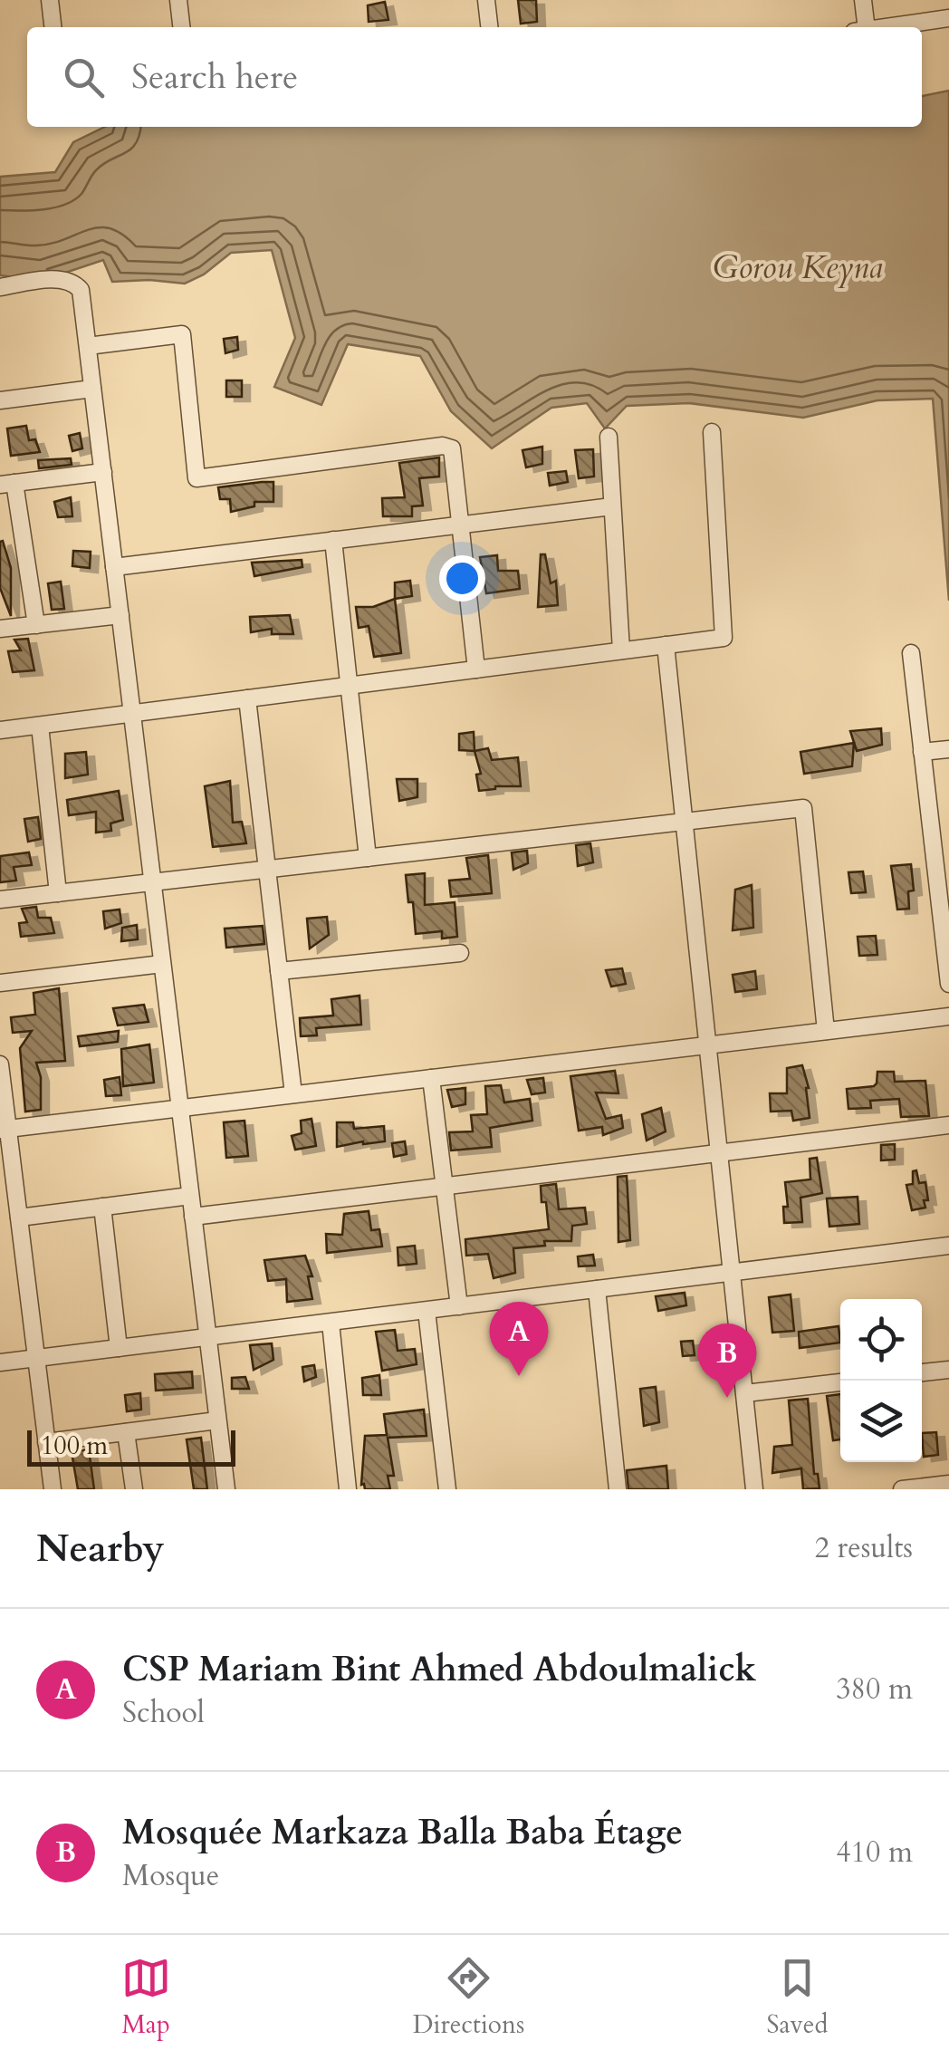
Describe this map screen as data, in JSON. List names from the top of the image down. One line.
{"water":["Gorou Keyna"],"scale_bar":"100 m","page":{"search":"Search here","pins":["A","B"],"scale":"100 m","heading":["Nearby","2 results"],"list":[{"mark":"A","name":"CSP Mariam Bint Ahmed Abdoulmalick","note":"School","value":"380 m"},{"mark":"B","name":"Mosquée Markaza Balla Baba Étage","note":"Mosque","value":"410 m"}],"nav":["Map","Directions","Saved"]}}
